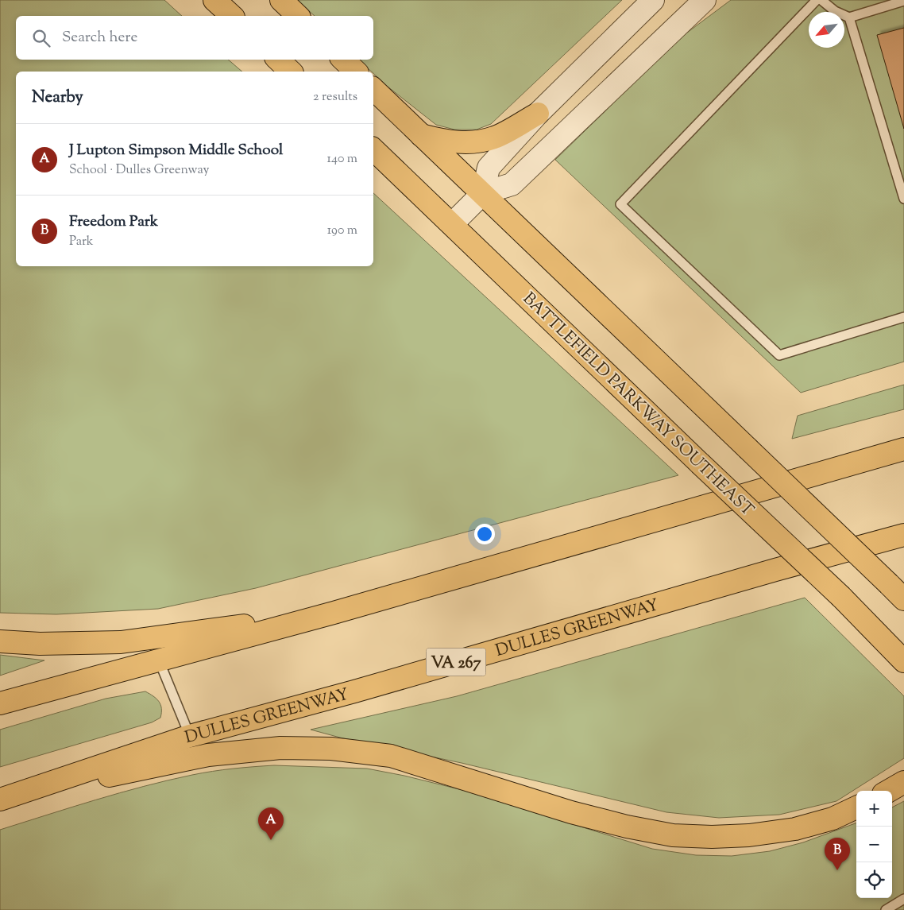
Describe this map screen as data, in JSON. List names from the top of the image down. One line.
{"streets":{"main road":["BATTLEFIELD PARKWAY SOUTHEAST","DULLES GREENWAY","VA 267"]},"north":"bottom left","page":{"search":"Search here","heading":["Nearby","2 results"],"list":[{"mark":"A","name":"J Lupton Simpson Middle School","note":"School · Dulles Greenway","value":"140 m"},{"mark":"B","name":"Freedom Park","note":"Park","value":"190 m"}],"map_buttons":["+","−"],"pins":["A","B"]}}
